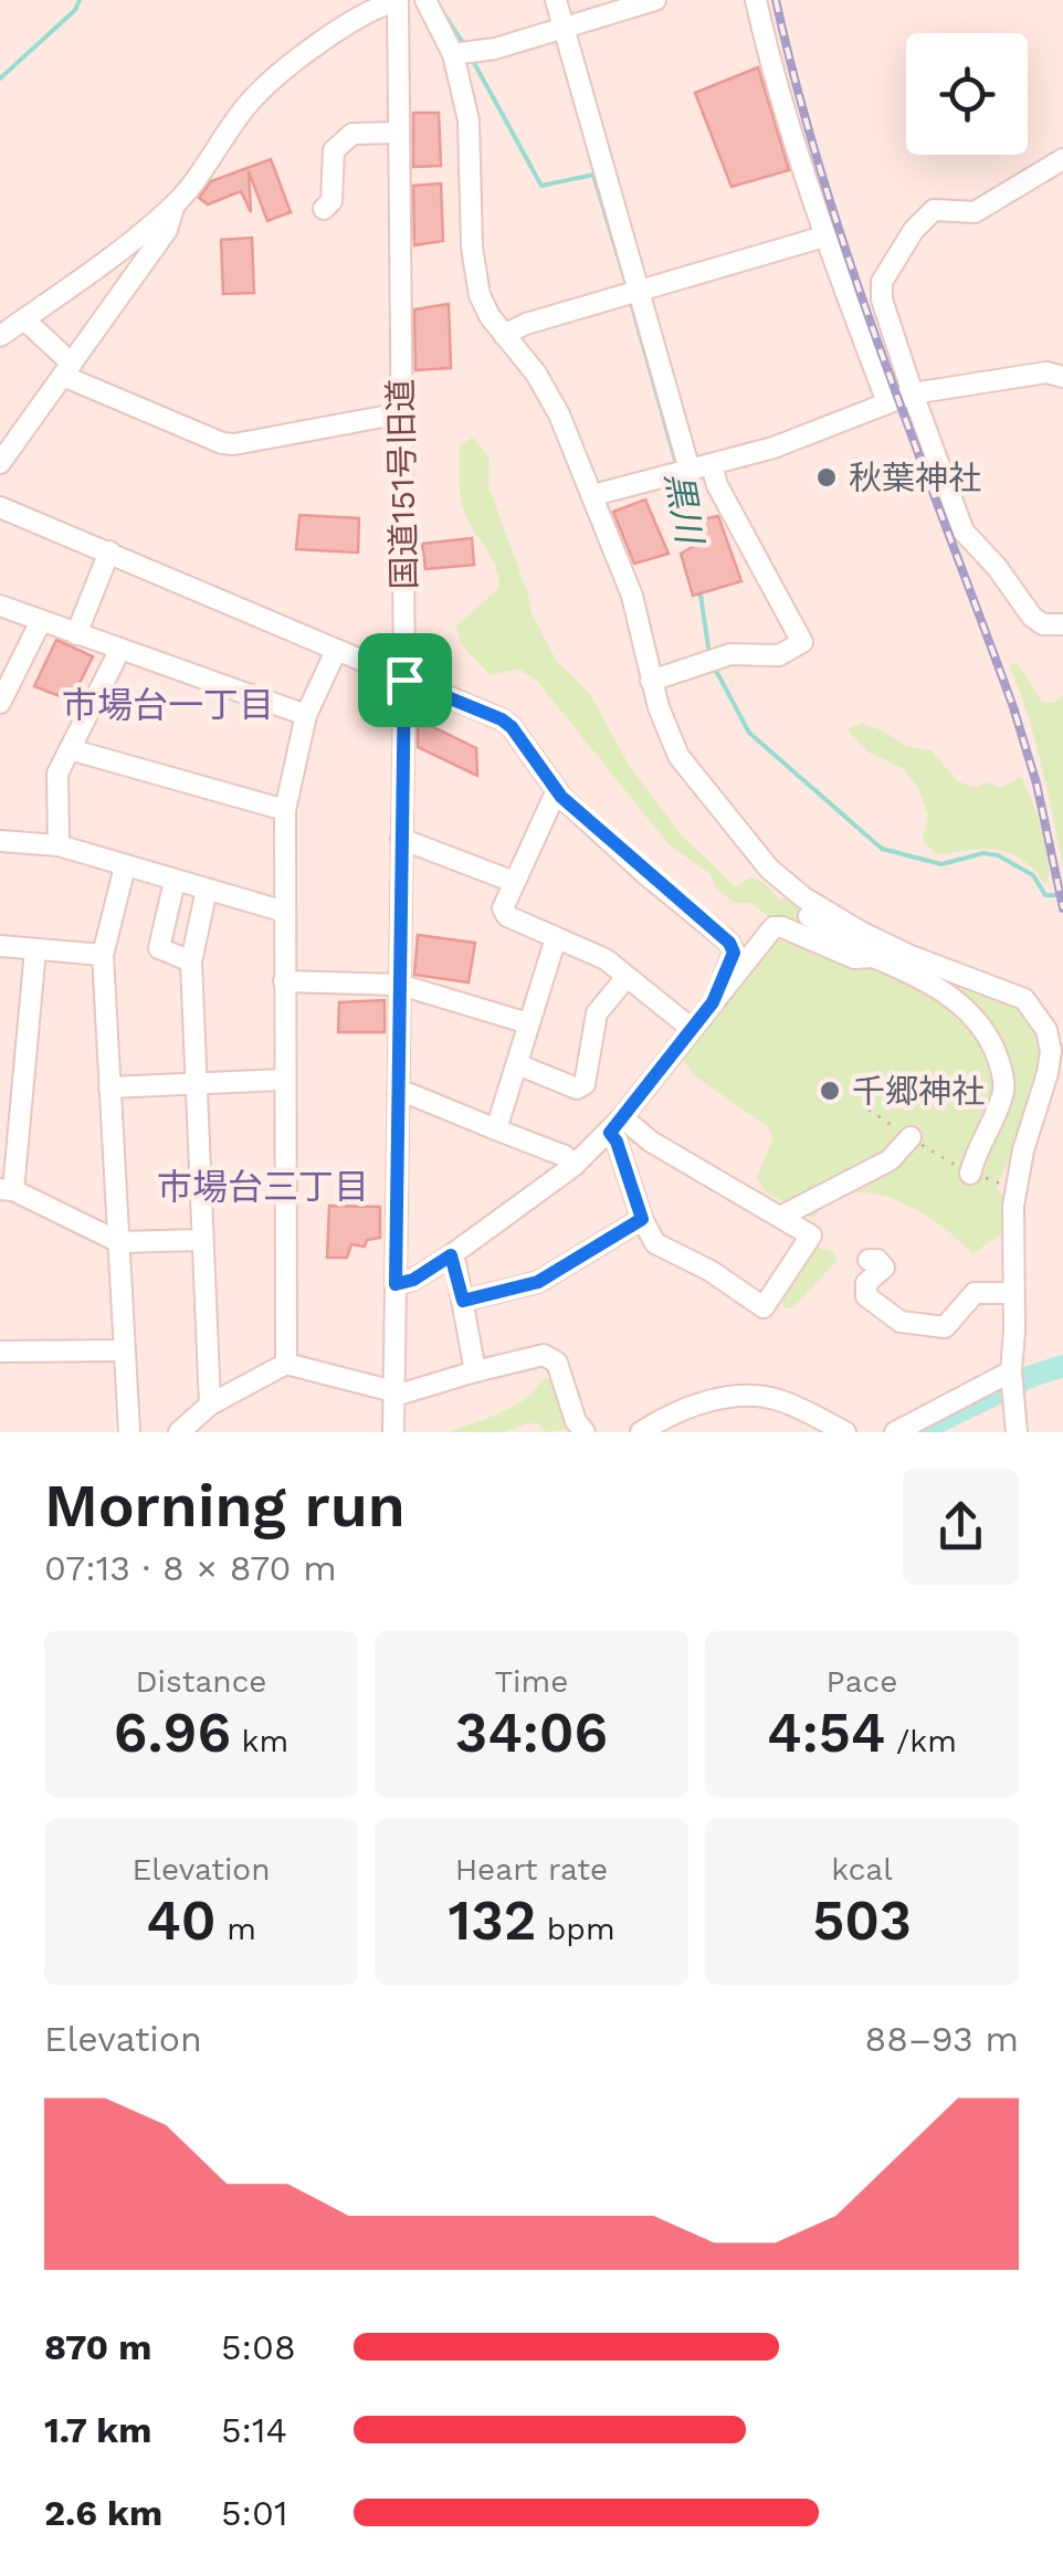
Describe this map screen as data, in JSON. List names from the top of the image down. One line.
{"streets":{"street":["国道151号旧道"]},"districts":["市場台一丁目","市場台三丁目"],"water":["黒川"],"places":["秋葉神社","千郷神社"],"page":{"heading":["Morning run","07:13 · 8 × 870 m"],"stats":[["Distance","6.96 km"],["Time","34:06"],["Pace","4:54 /km"],["Elevation","40 m"],["Heart rate","132 bpm"],["kcal","503"]],"chart":["Elevation","88–93 m"],"list":[{"name":"870 m","note":"5:08"},{"name":"1.7 km","note":"5:14"},{"name":"2.6 km","note":"5:01"}]}}
